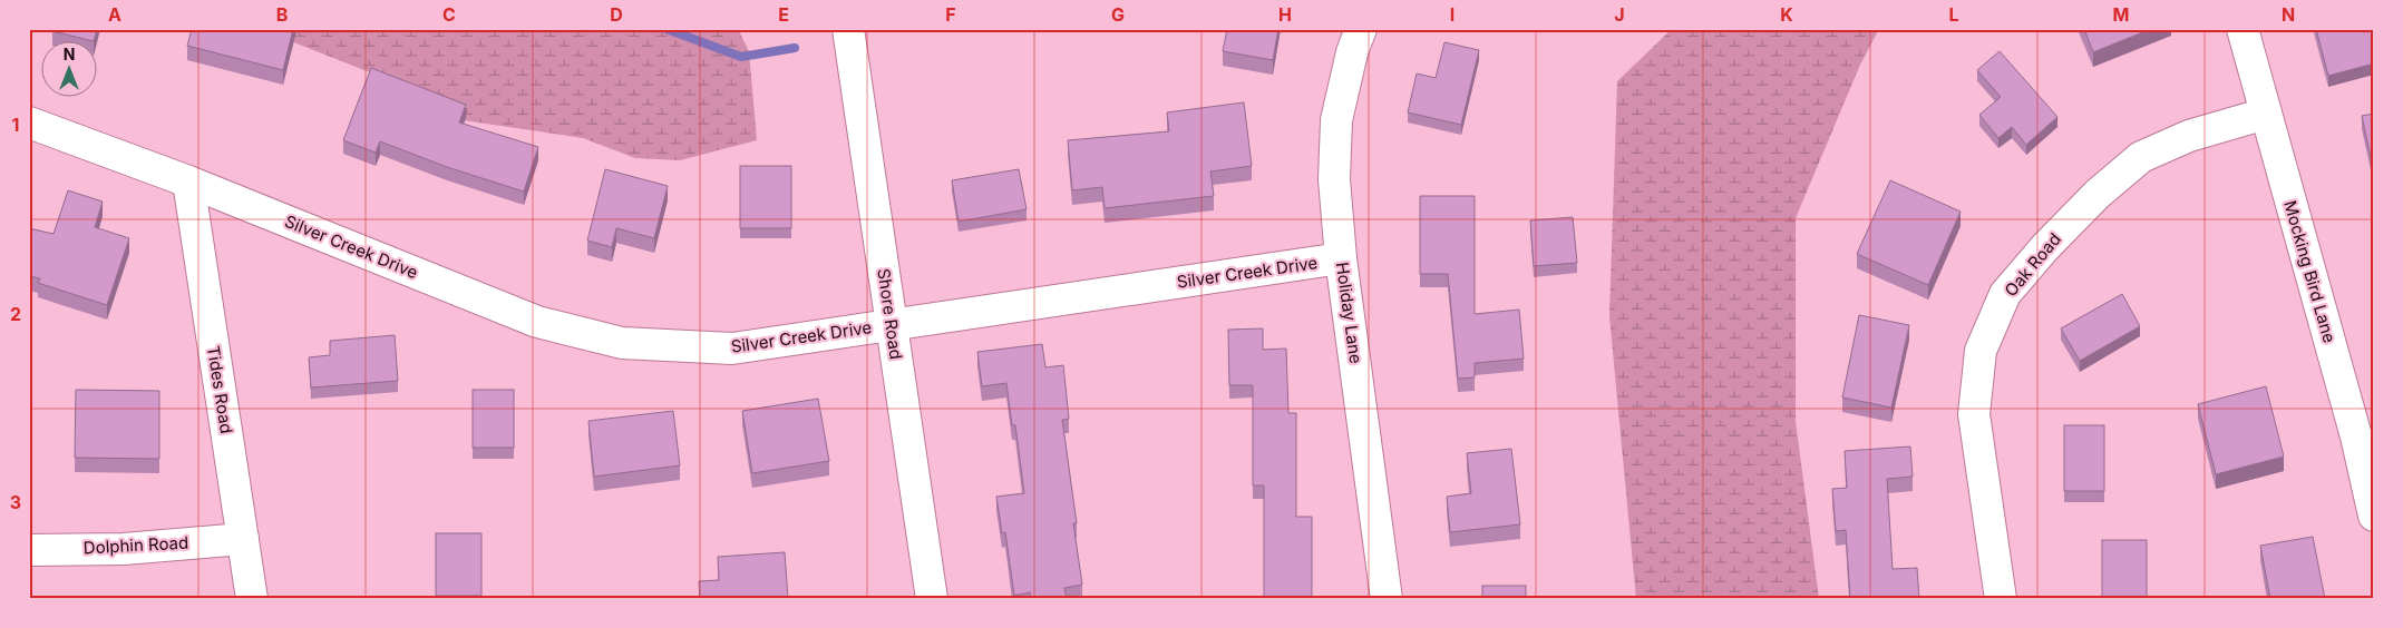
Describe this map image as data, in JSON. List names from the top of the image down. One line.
{"streets":{"street":["Silver Creek Drive","Oak Road","Mocking Bird Lane","Holiday Lane","Shore Road","Tides Road","Dolphin Road"]},"crossings":[["Silver Creek Drive","Holiday Lane"],["Silver Creek Drive","Shore Road"],["Silver Creek Drive","Tides Road"],["Oak Road","Mocking Bird Lane"],["Tides Road","Dolphin Road"]],"north":"top","grid":{"columns":["A","B","C","D","E","F","G","H","I","J","K","L","M","N"],"rows":["1","2","3"]}}
